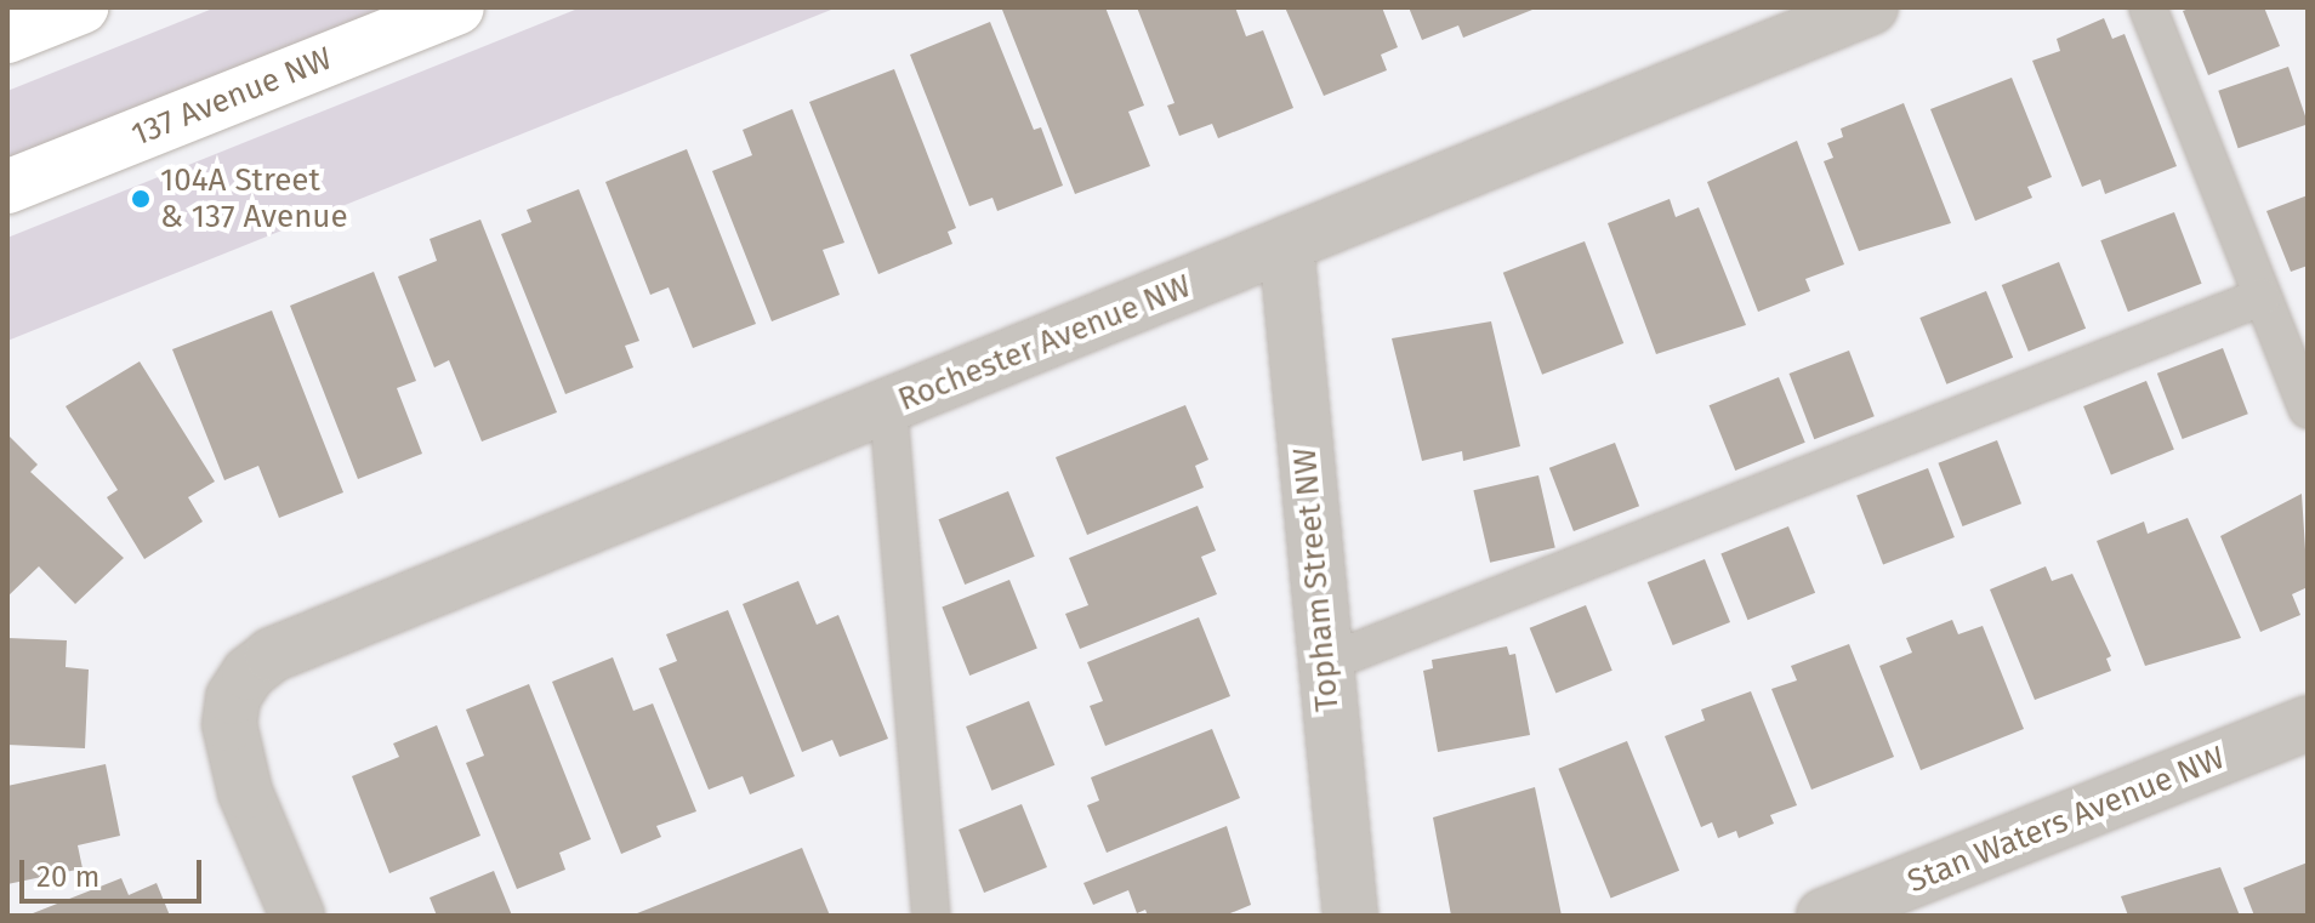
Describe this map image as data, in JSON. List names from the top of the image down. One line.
{"streets":{"main road":["137 Avenue NW"],"street":["Rochester Avenue NW","Topham Street NW","Stan Waters Avenue NW"]},"crossings":[["Rochester Avenue NW","Topham Street NW"]],"places":["104A Street & 137 Avenue"],"scale_bar":"20 m"}
